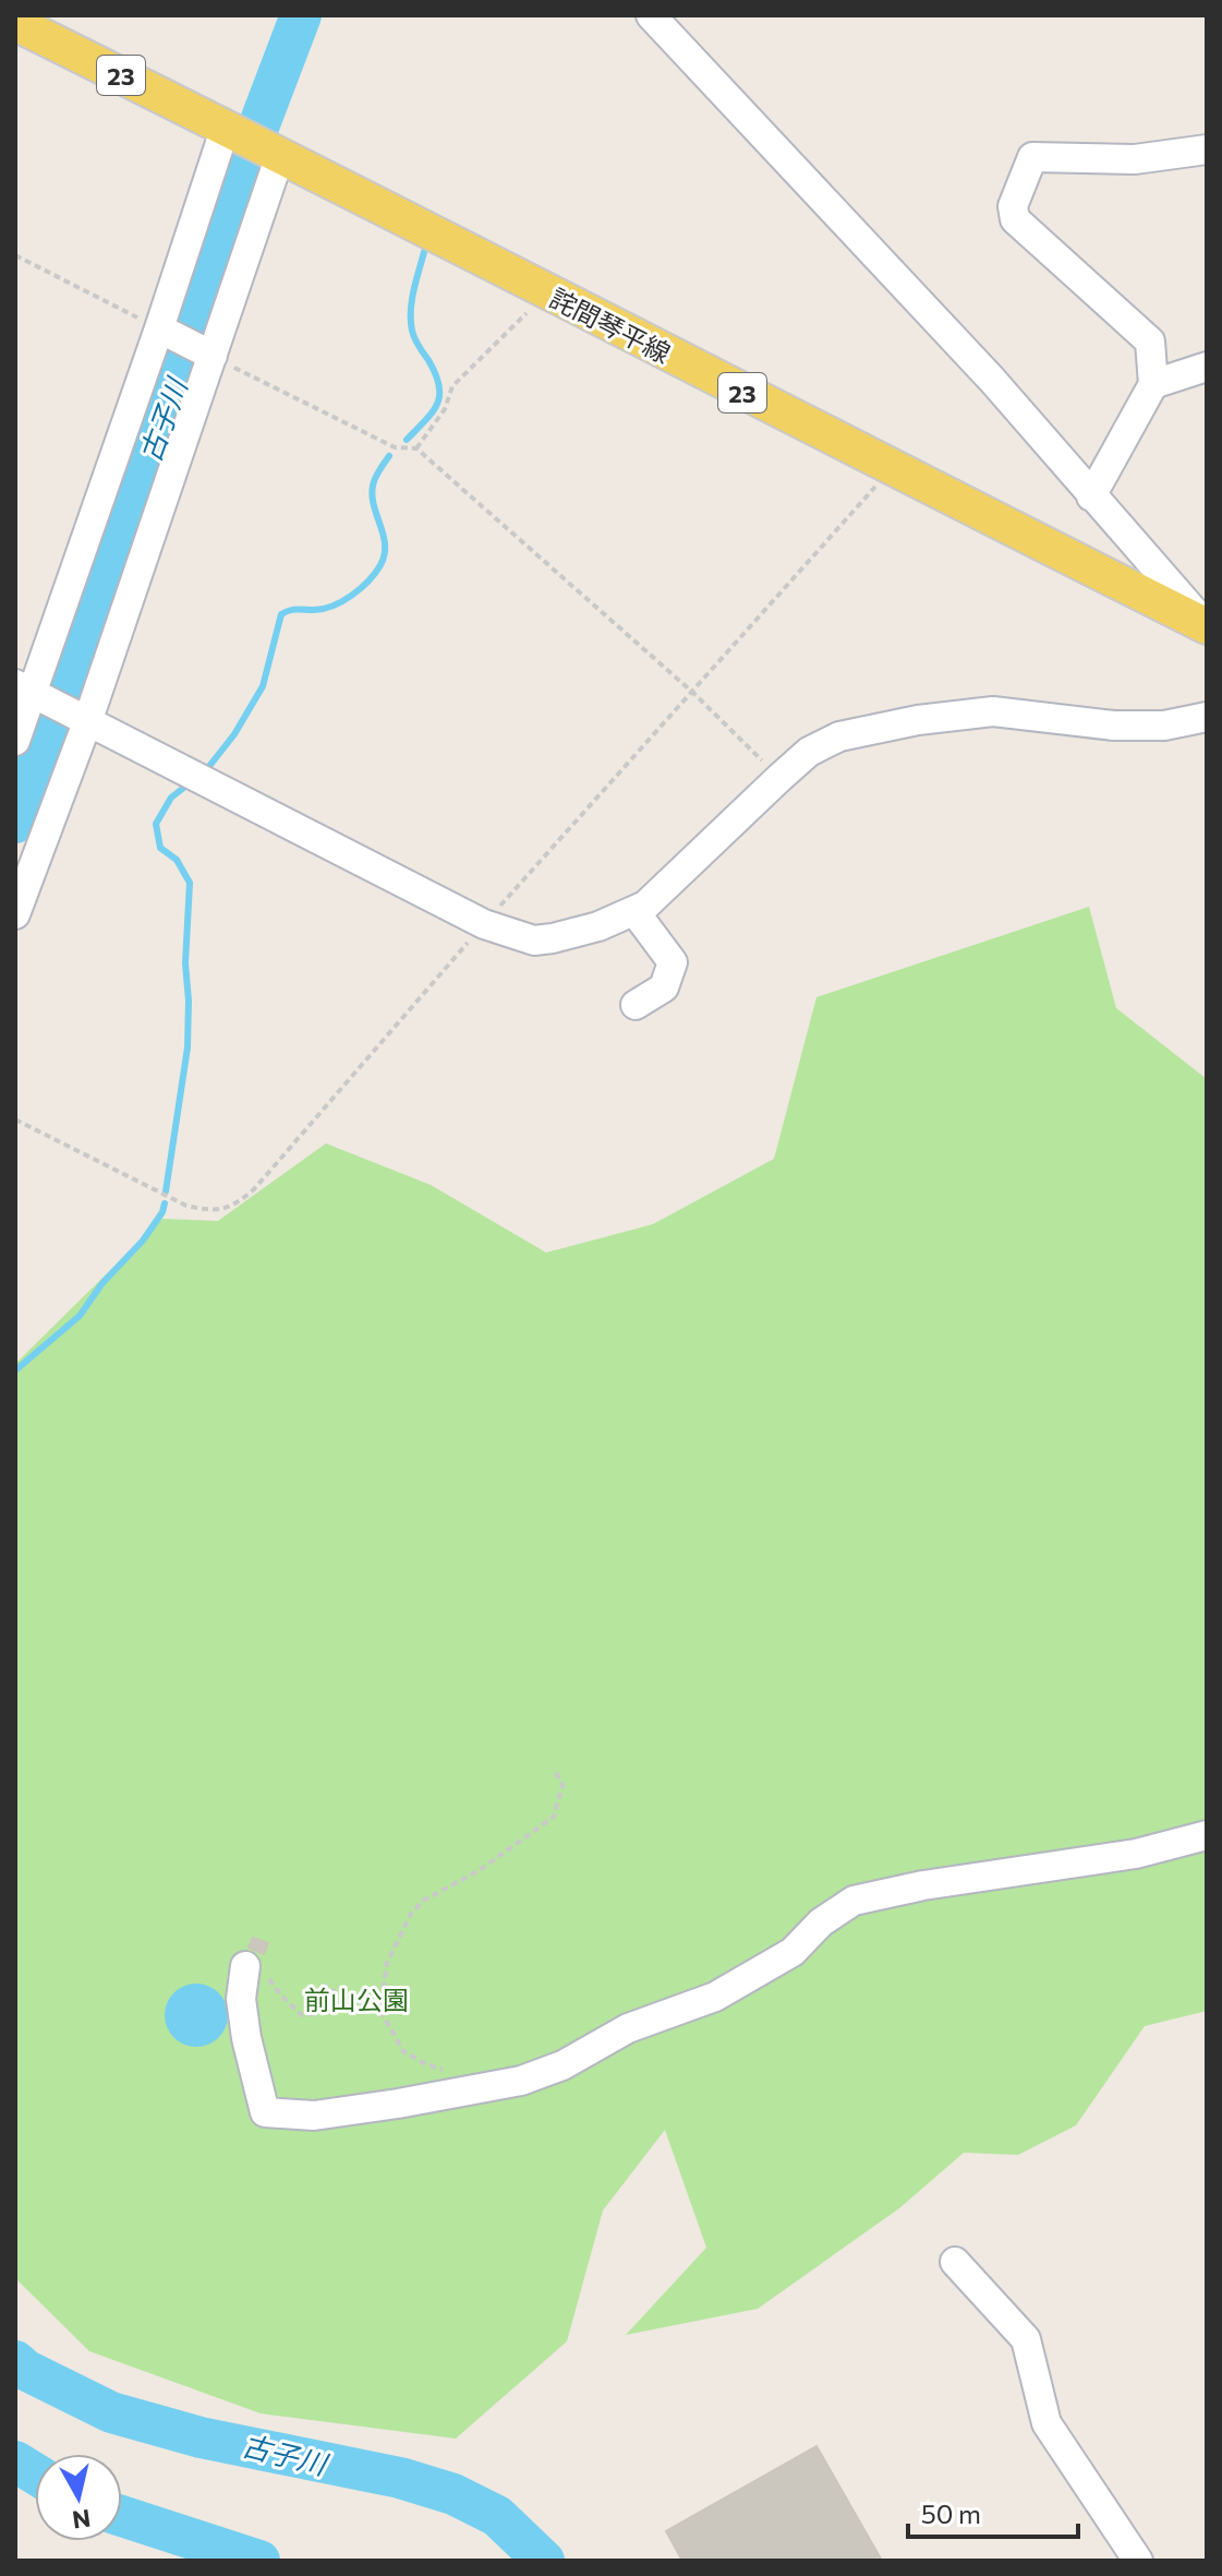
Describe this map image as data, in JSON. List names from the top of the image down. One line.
{"streets":{"main road":["23","詫間琴平線"]},"water":["古子川"],"parks":["前山公園"],"scale_bar":"50 m","north":"bottom"}
